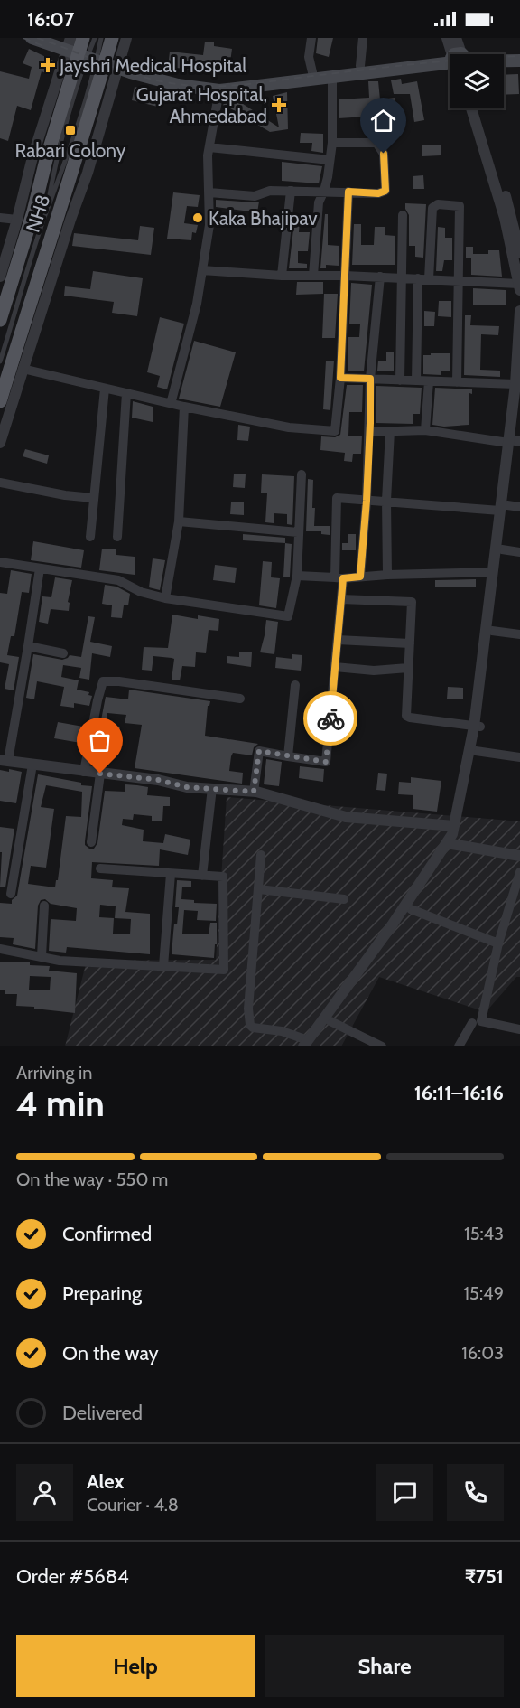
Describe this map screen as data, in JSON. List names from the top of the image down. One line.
{"streets":{"main road":["NH8"]},"places":{"health":["Jayshri Medical Hospital","Gujarat Hospital, Ahmedabad"],"transit":["Rabari Colony"],"other":["Kaka Bhajipav"]},"page":{"status":"16:07","heading":["4 min","Arriving in","16:11–16:16"],"panel":["Alex","Courier · 4.8","Order #5684","₹751"],"bar":"On the way · 550 m","list":[["Confirmed","15:43"],["Preparing","15:49"],["On the way","16:03"],"Delivered"],"buttons":["Help","Share"]}}
